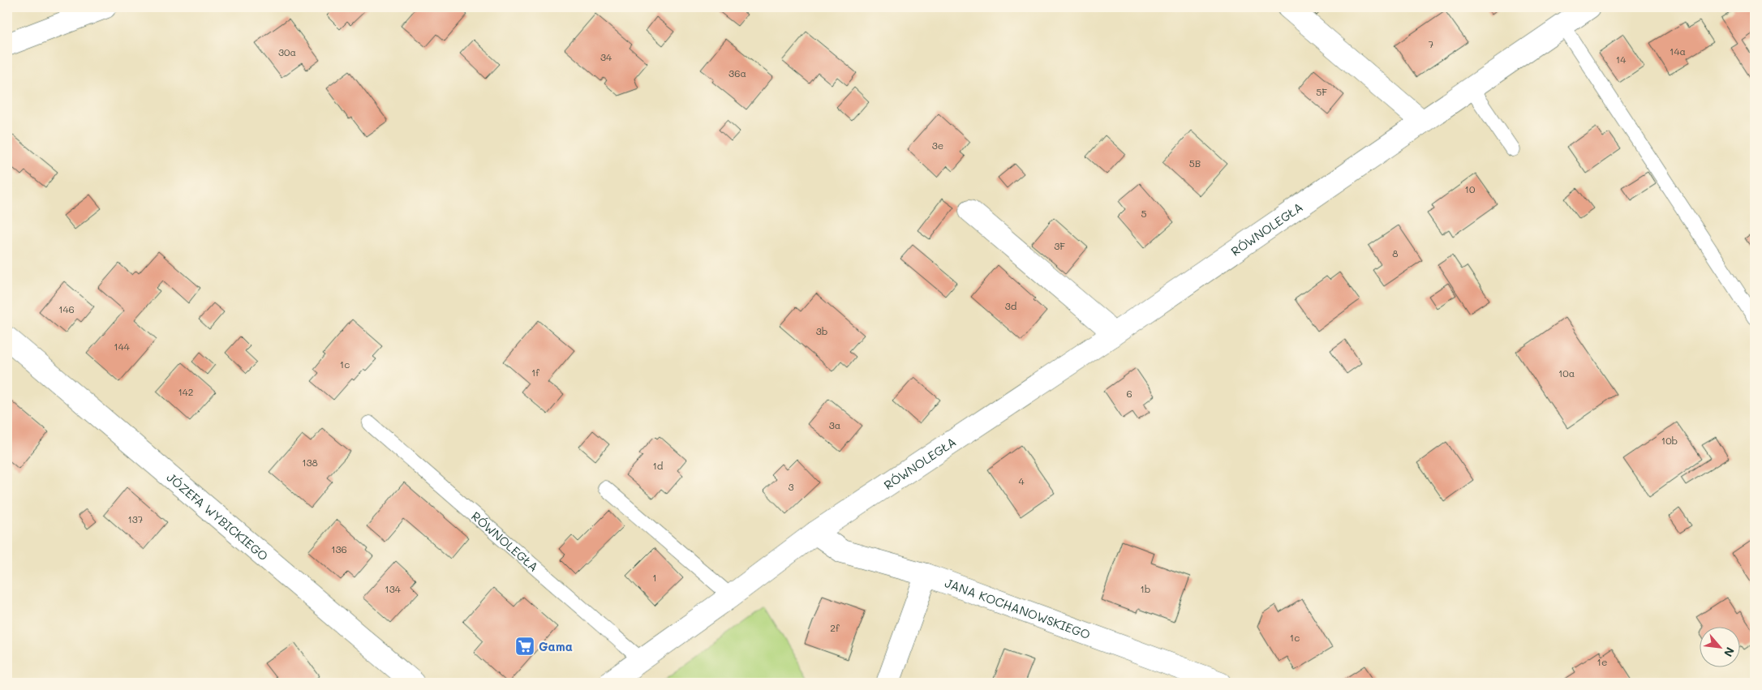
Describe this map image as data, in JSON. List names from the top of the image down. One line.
{"streets":{"street":["RÓWNOLEGŁA","JÓZEFA WYBICKIEGO","JANA KOCHANOWSKIEGO"]},"crossings":[["RÓWNOLEGŁA","JANA KOCHANOWSKIEGO"]],"places":{"supermarket":["Gama"]},"house_numbers":["7","14a","30a","34","14","36a","5F","3e","5B","10","5","3F","8","3d","146","3b","144","1c","1f","10a","142","6","3a","10b","138","1d","4","3","137","136","1","134","1b","2f","1c","1e"],"north":"bottom right"}
